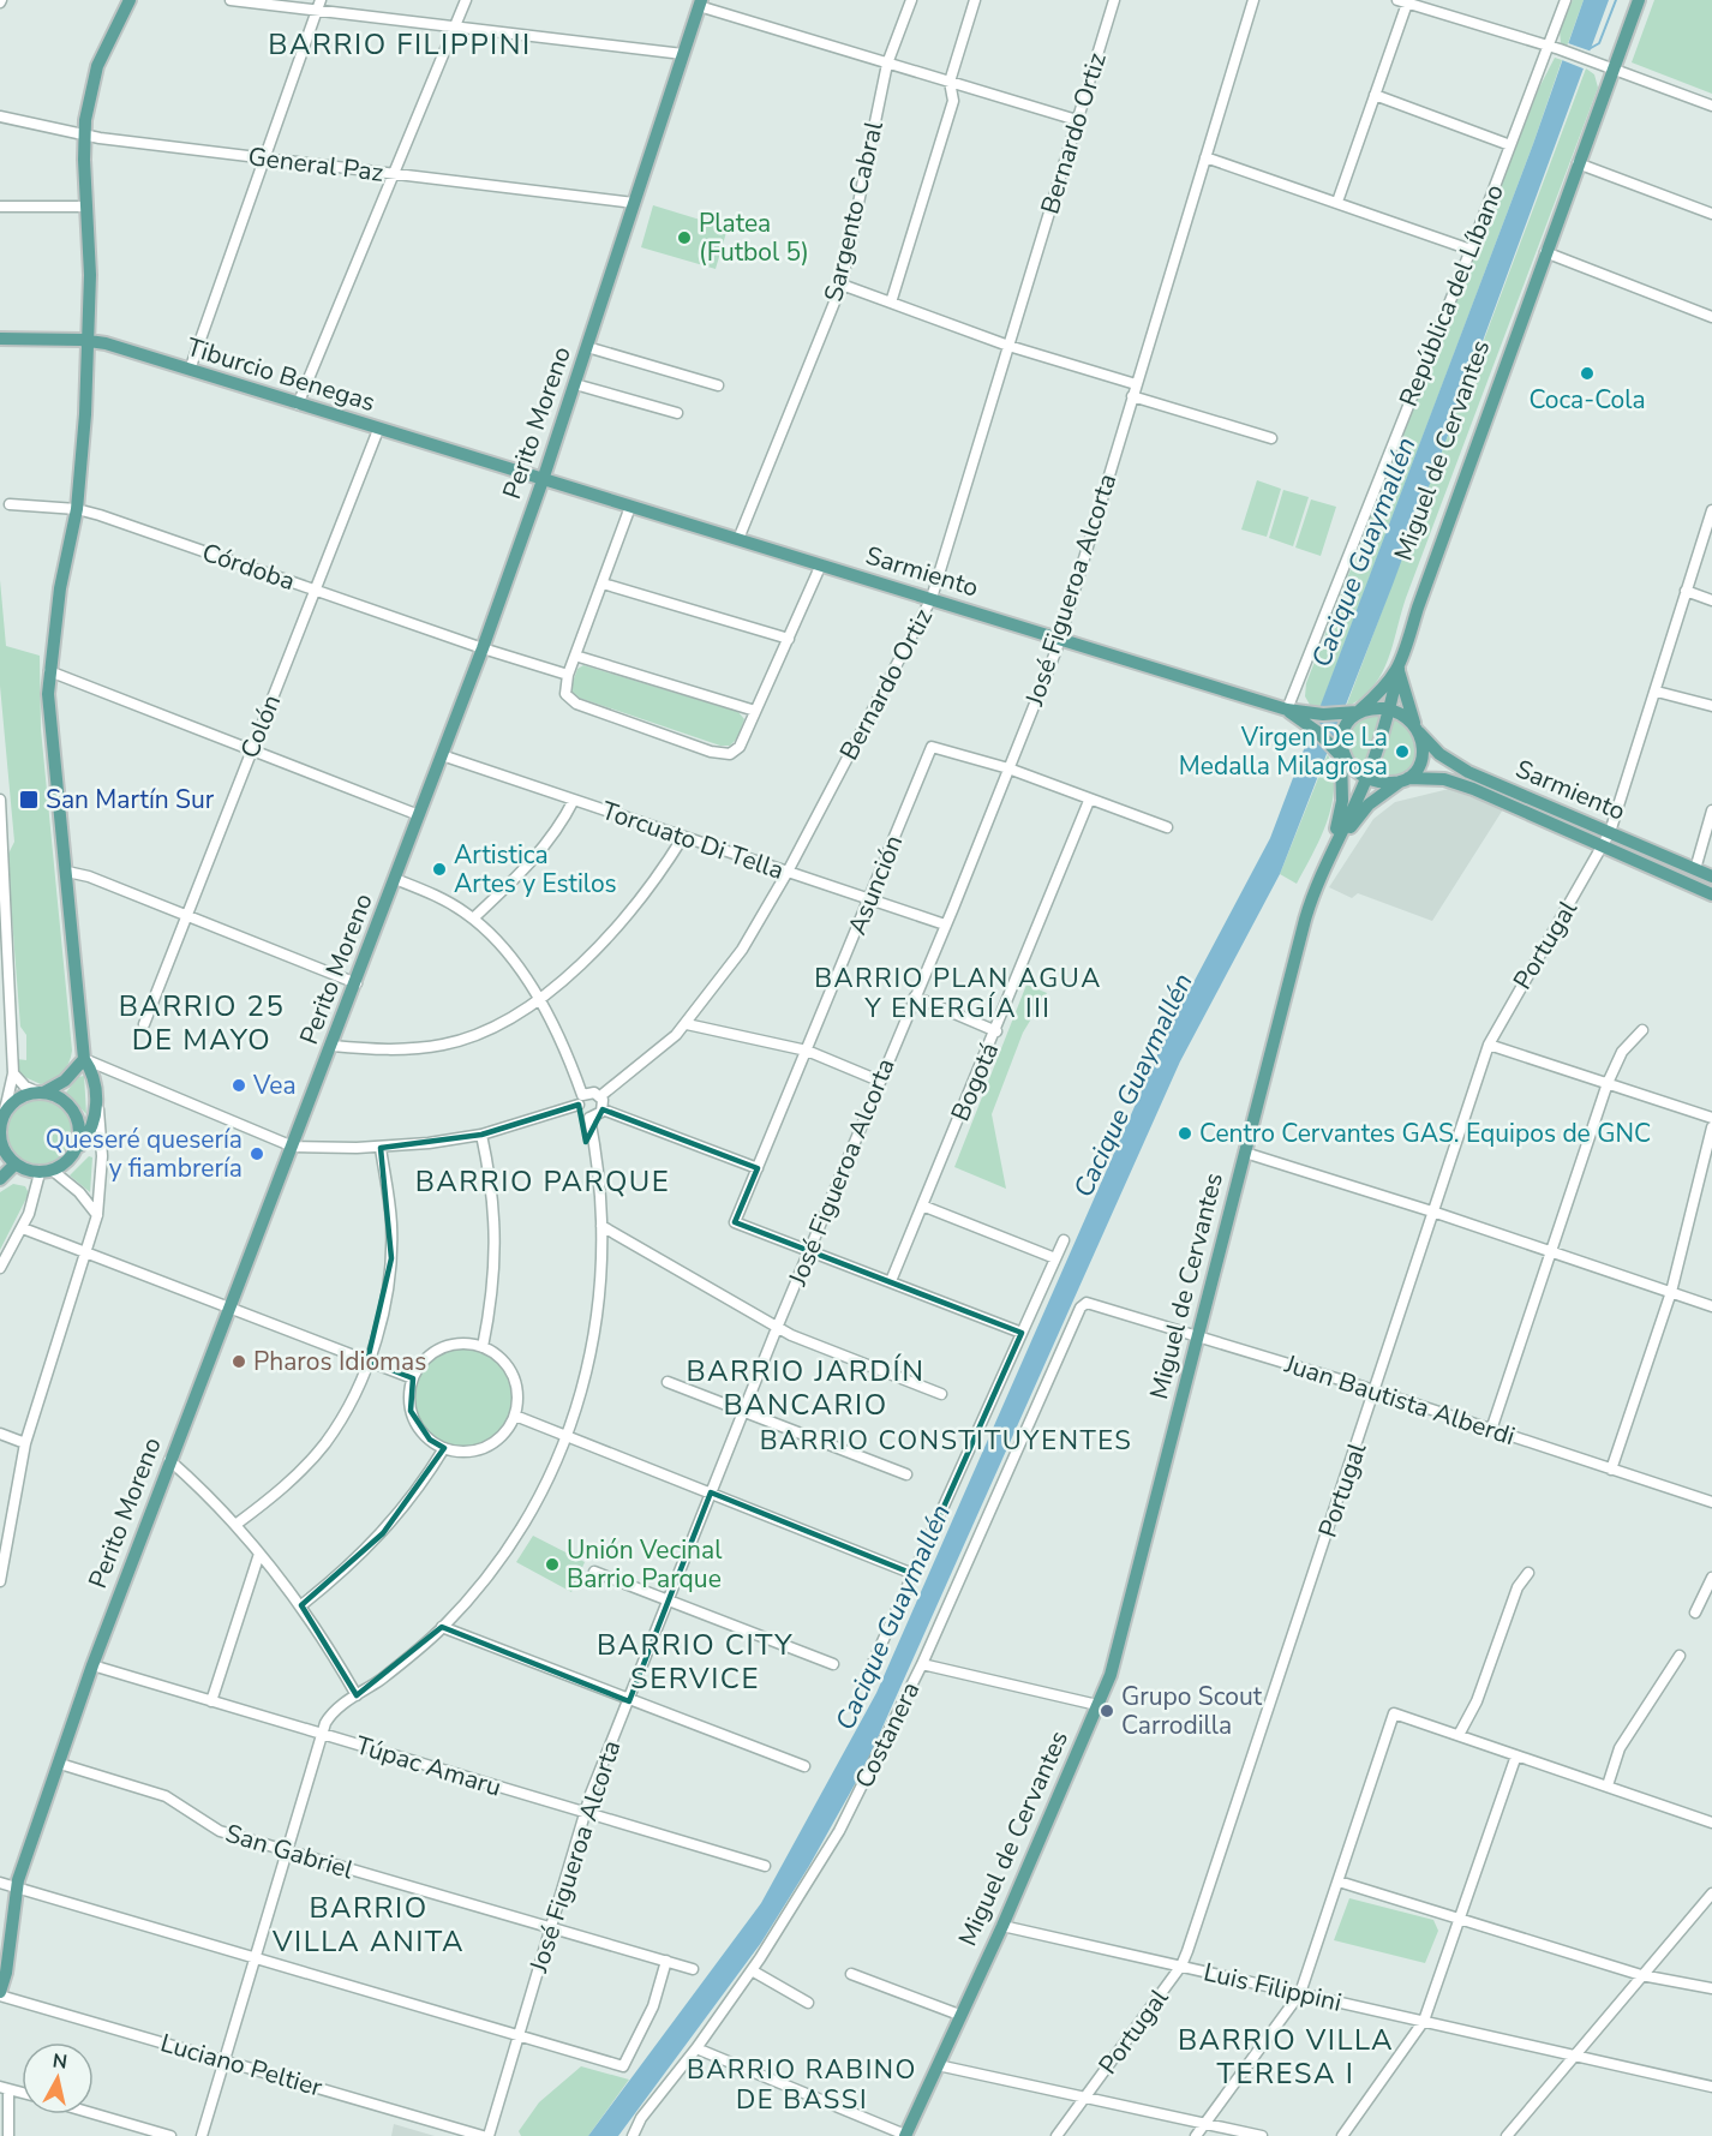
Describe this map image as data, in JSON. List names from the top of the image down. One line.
{"streets":{"main road":["Tiburcio Benegas","Perito Moreno","Miguel de Cervantes","Sarmiento"],"street":["Bernardo Ortiz","General Paz","Sargento Cabral","República del Líbano","Córdoba","José Figueroa Alcorta","Colón","Torcuato Di Tella","Asunción","Portugal","Bogotá","Juan Bautista Alberdi","Costanera","Túpac Amaru","San Gabriel","Luis Filippini","Luciano Peltier"]},"crossings":[["Bernardo Ortiz","Sarmiento"],["Bernardo Ortiz","Torcuato Di Tella"],["General Paz","Perito Moreno"],["Sargento Cabral","Sarmiento"],["República del Líbano","Sarmiento"],["Tiburcio Benegas","Perito Moreno"],["Tiburcio Benegas","Sarmiento"],["Tiburcio Benegas","Colón"],["Perito Moreno","Córdoba"],["Perito Moreno","Sarmiento"],["Perito Moreno","Torcuato Di Tella"],["Perito Moreno","Túpac Amaru"],["Perito Moreno","San Gabriel"],["Perito Moreno","Luciano Peltier"],["Miguel de Cervantes","Sarmiento"],["Miguel de Cervantes","Juan Bautista Alberdi"],["Miguel de Cervantes","Luis Filippini"],["Córdoba","Colón"],["Sarmiento","José Figueroa Alcorta"],["Sarmiento","Portugal"],["José Figueroa Alcorta","Torcuato Di Tella"],["José Figueroa Alcorta","Asunción"],["José Figueroa Alcorta","Túpac Amaru"],["José Figueroa Alcorta","San Gabriel"],["Torcuato Di Tella","Asunción"],["Portugal","Juan Bautista Alberdi"],["Portugal","Luis Filippini"],["Juan Bautista Alberdi","Costanera"]],"districts":["BARRIO FILIPPINI","BARRIO PLAN AGUA Y ENERGÍA III","BARRIO 25 DE MAYO","BARRIO PARQUE","BARRIO JARDÍN BANCARIO","BARRIO CONSTITUYENTES","BARRIO CITY SERVICE","BARRIO VILLA ANITA","BARRIO VILLA TERESA I","BARRIO RABINO DE BASSI"],"water":["Cacique Guaymallén"],"places":{"other":["Platea (Futbol 5)","Coca-Cola","Virgen De La Medalla Milagrosa","Artistica Artes y Estilos","Vea","Centro Cervantes GAS. Equipos de GNC","Queseré quesería y fiambrería","Pharos Idiomas","Unión Vecinal Barrio Parque","Grupo Scout Carrodilla"],"transit":["San Martín Sur"]},"north":"top"}
